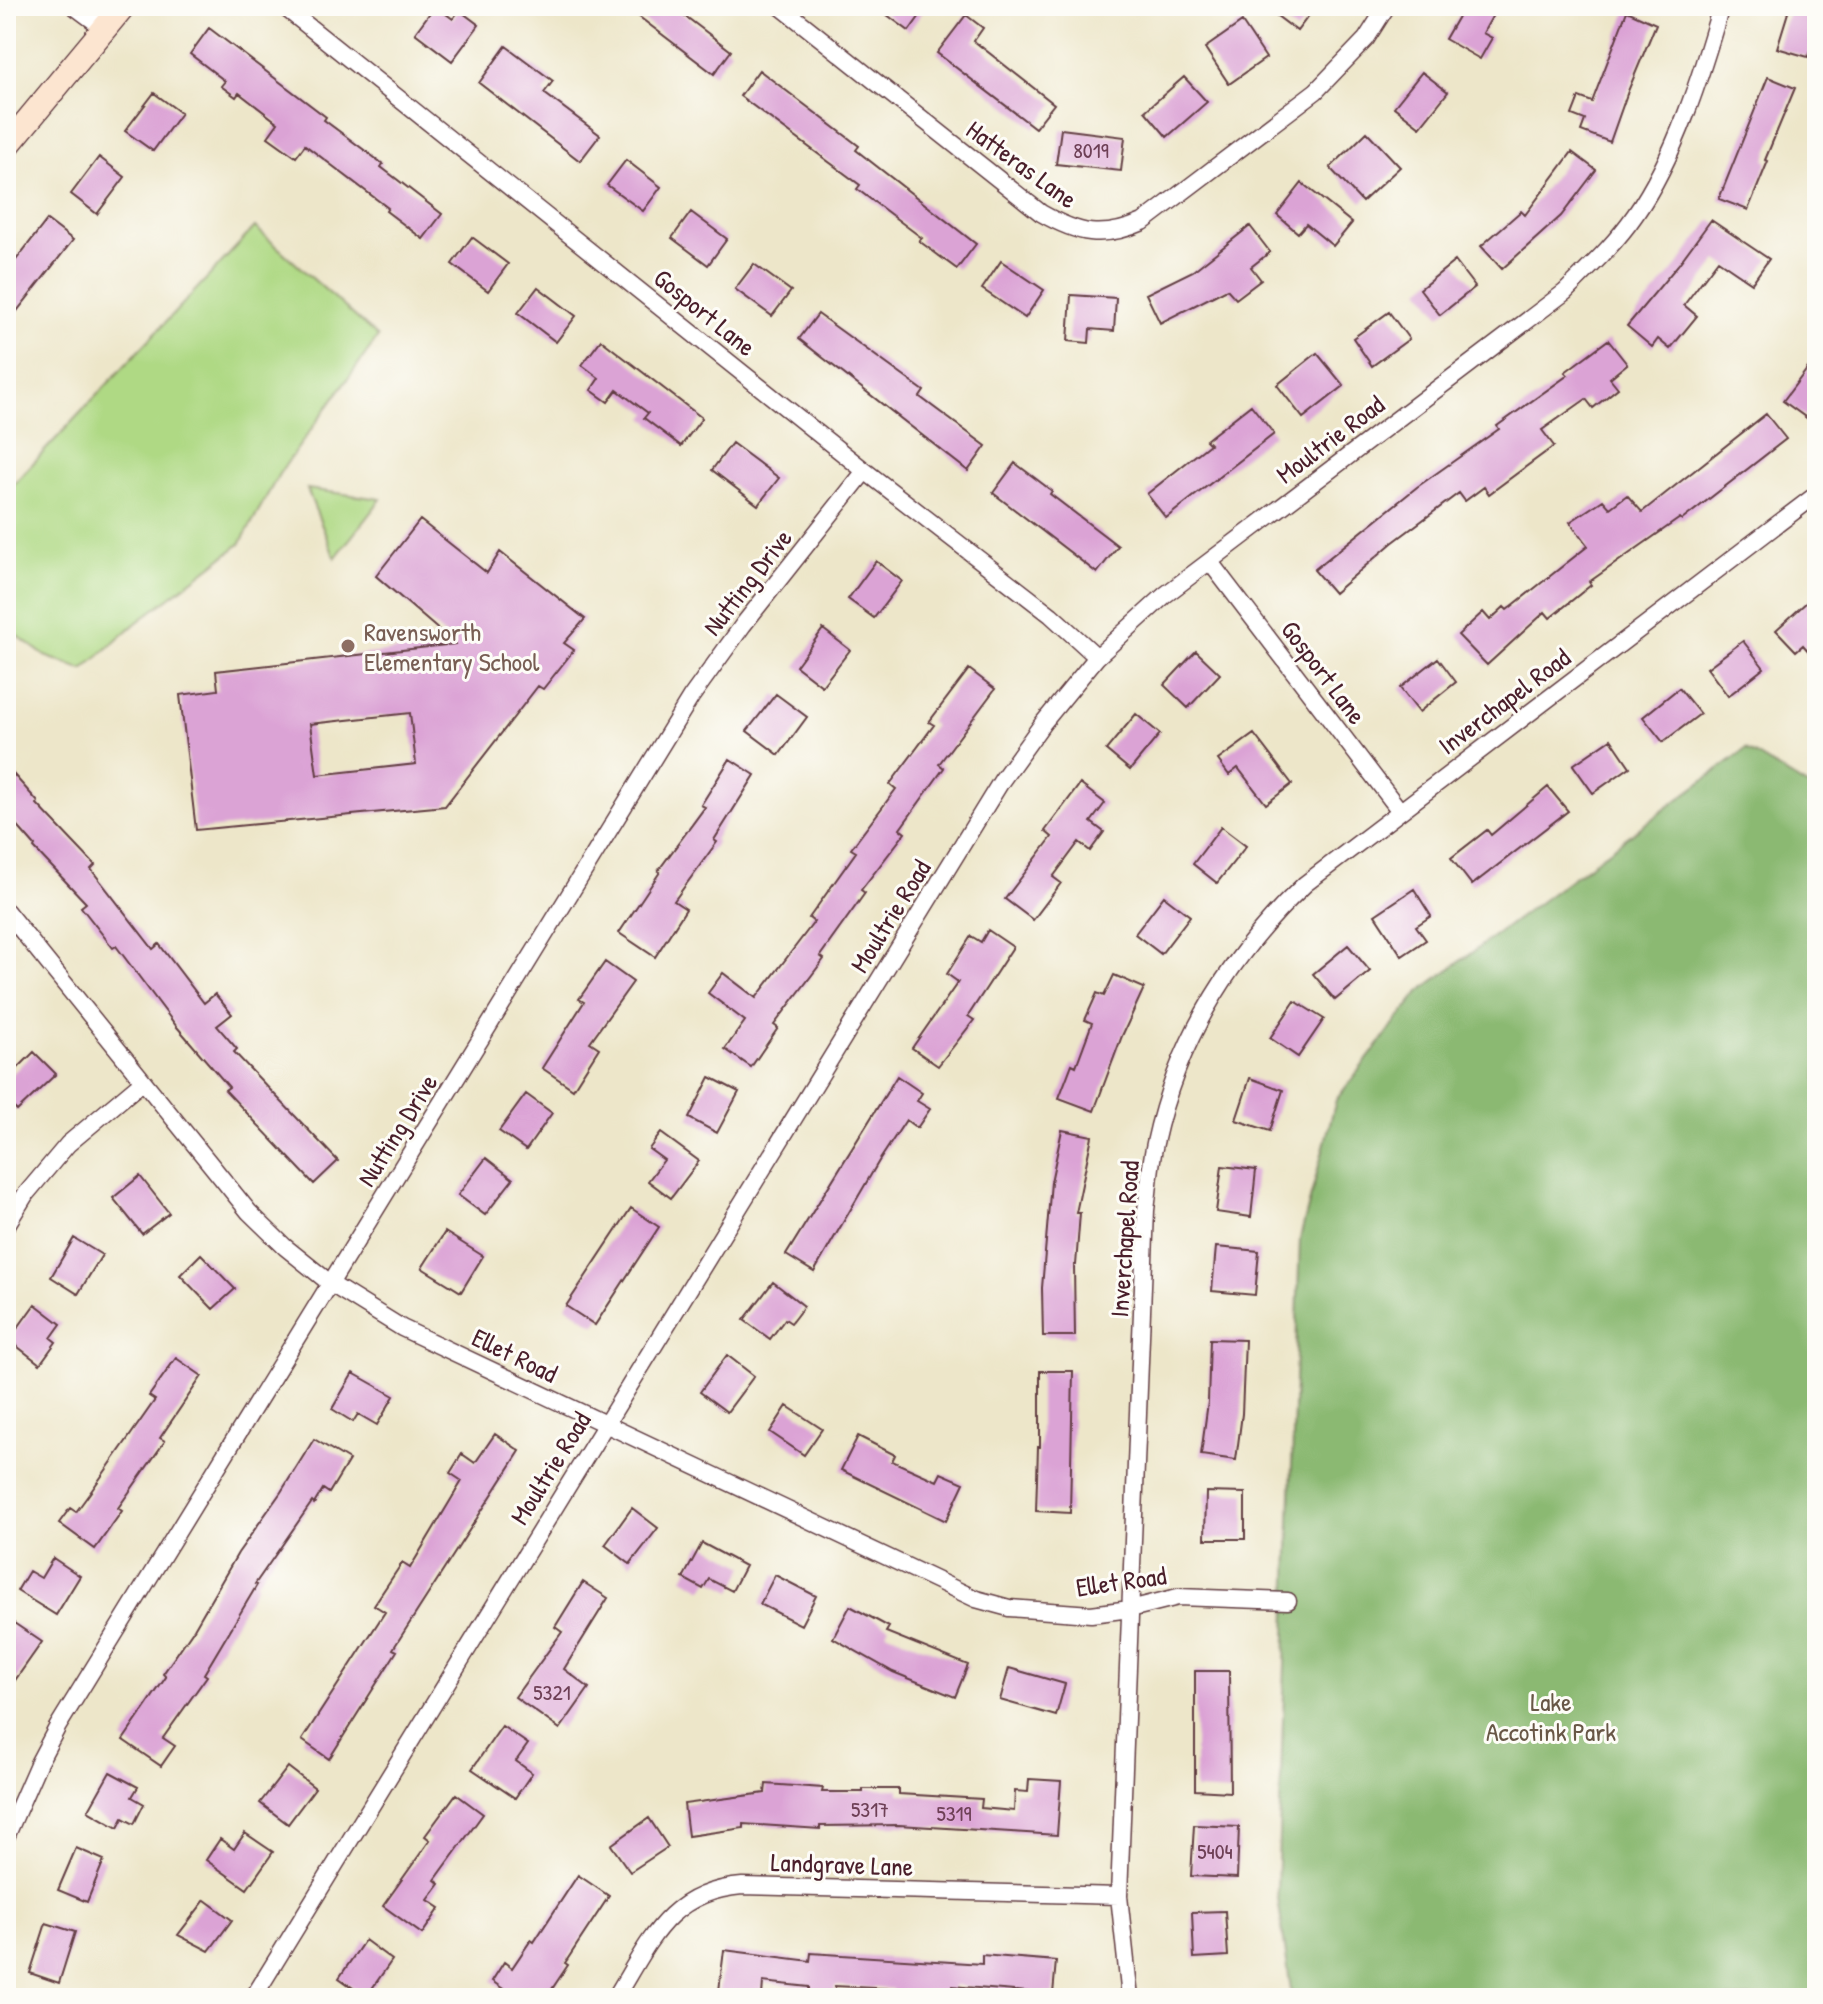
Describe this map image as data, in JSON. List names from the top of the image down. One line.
{"streets":{"street":["Hatteras Lane","Gosport Lane","Moultrie Road","Nutting Drive","Inverchapel Road","Ellet Road","Landgrave Lane"]},"crossings":[["Gosport Lane","Moultrie Road"],["Gosport Lane","Nutting Drive"],["Gosport Lane","Inverchapel Road"],["Moultrie Road","Ellet Road"],["Nutting Drive","Ellet Road"],["Inverchapel Road","Ellet Road"],["Inverchapel Road","Landgrave Lane"]],"parks":["Lake Accotink Park"],"places":["Ravensworth Elementary School"],"house_numbers":["8019","5321","5317","5319","5404"]}
